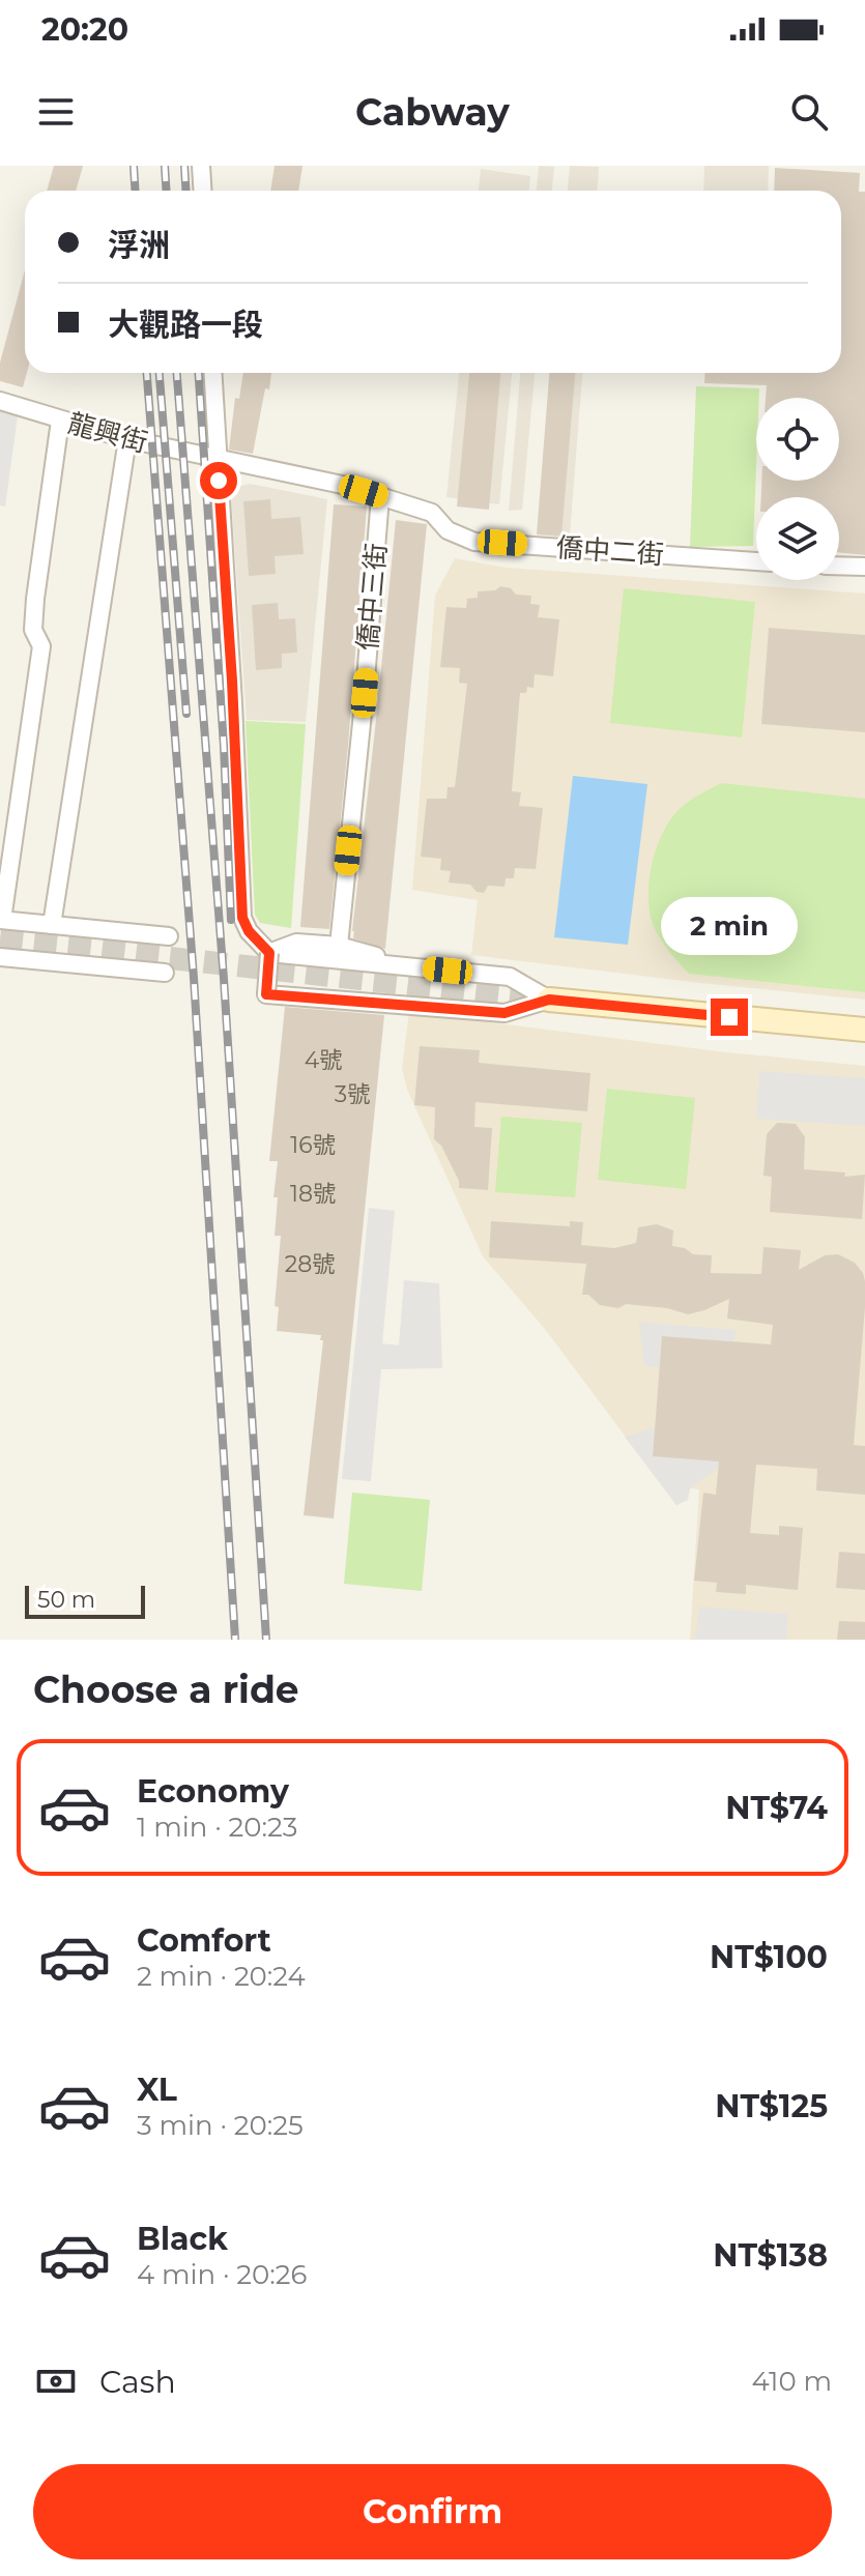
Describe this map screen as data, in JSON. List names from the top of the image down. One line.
{"streets":{"street":["龍興街","僑中二街","僑中三街"]},"crossings":[["龍興街","僑中二街"],["僑中二街","僑中三街"]],"house_numbers":["4號","3號","16號","18號","28號"],"scale_bar":"50 m","page":{"status":"20:20","header":"Cabway","banner":["浮洲","大觀路一段"],"bubble":"2 min","scale":"50 m","heading":"Choose a ride","list":[{"name":"Economy","note":"1 min · 20:23","value":"NT$74"},{"name":"Comfort","note":"2 min · 20:24","value":"NT$100"},{"name":"XL","note":"3 min · 20:25","value":"NT$125"},{"name":"Black","note":"4 min · 20:26","value":"NT$138"}],"pay":["Cash","410 m"],"buttons":"Confirm"}}
